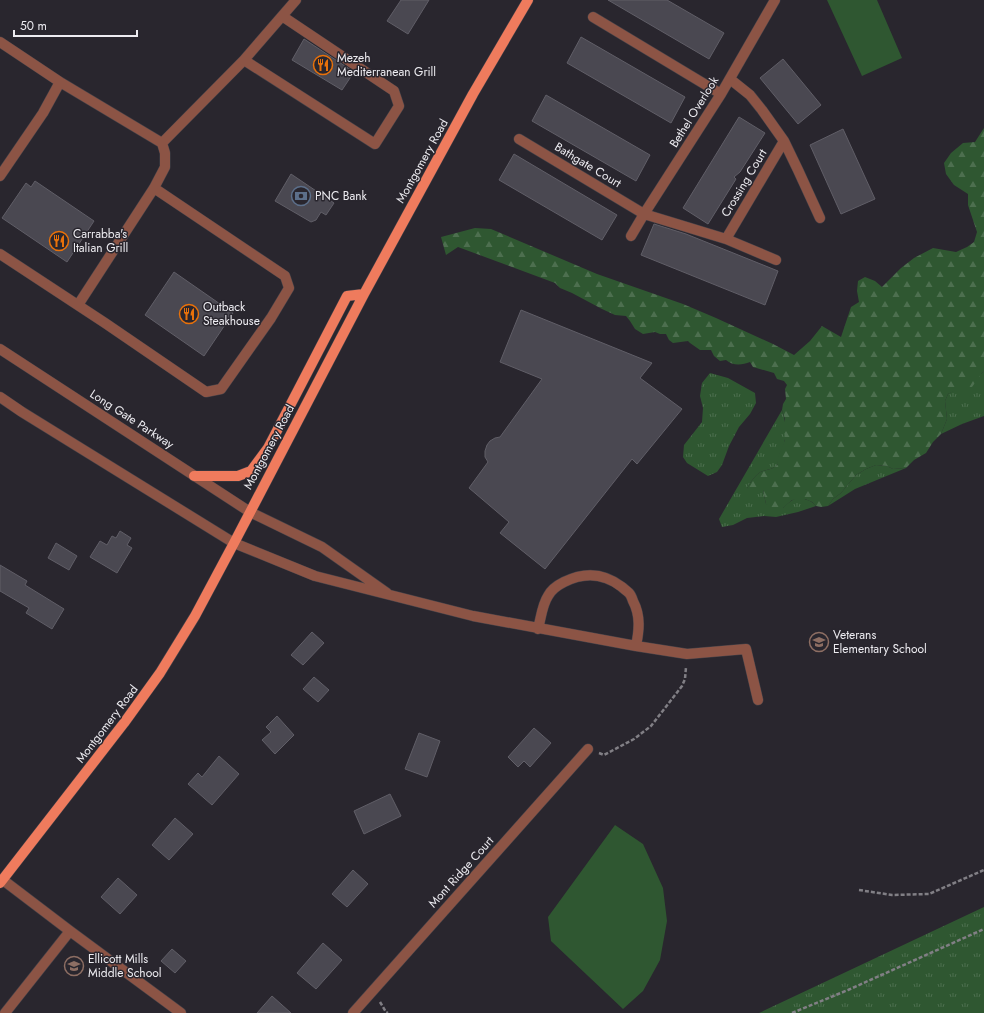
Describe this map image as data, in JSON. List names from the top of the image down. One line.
{"streets":{"main road":["Montgomery Road"],"street":["Bethel Overlook","Bathgate Court","Crossing Court","Long Gate Parkway","Mont Ridge Court"]},"crossings":[["Bethel Overlook","Bathgate Court"],["Bethel Overlook","Crossing Court"],["Montgomery Road","Long Gate Parkway"]],"places":{"restaurant":["Mezeh Mediterranean Grill","Carrabba's Italian Grill","Outback Steakhouse"],"bank":["PNC Bank"],"school or university":["Veterans Elementary School","Ellicott Mills Middle School"]},"scale_bar":"50 m"}
